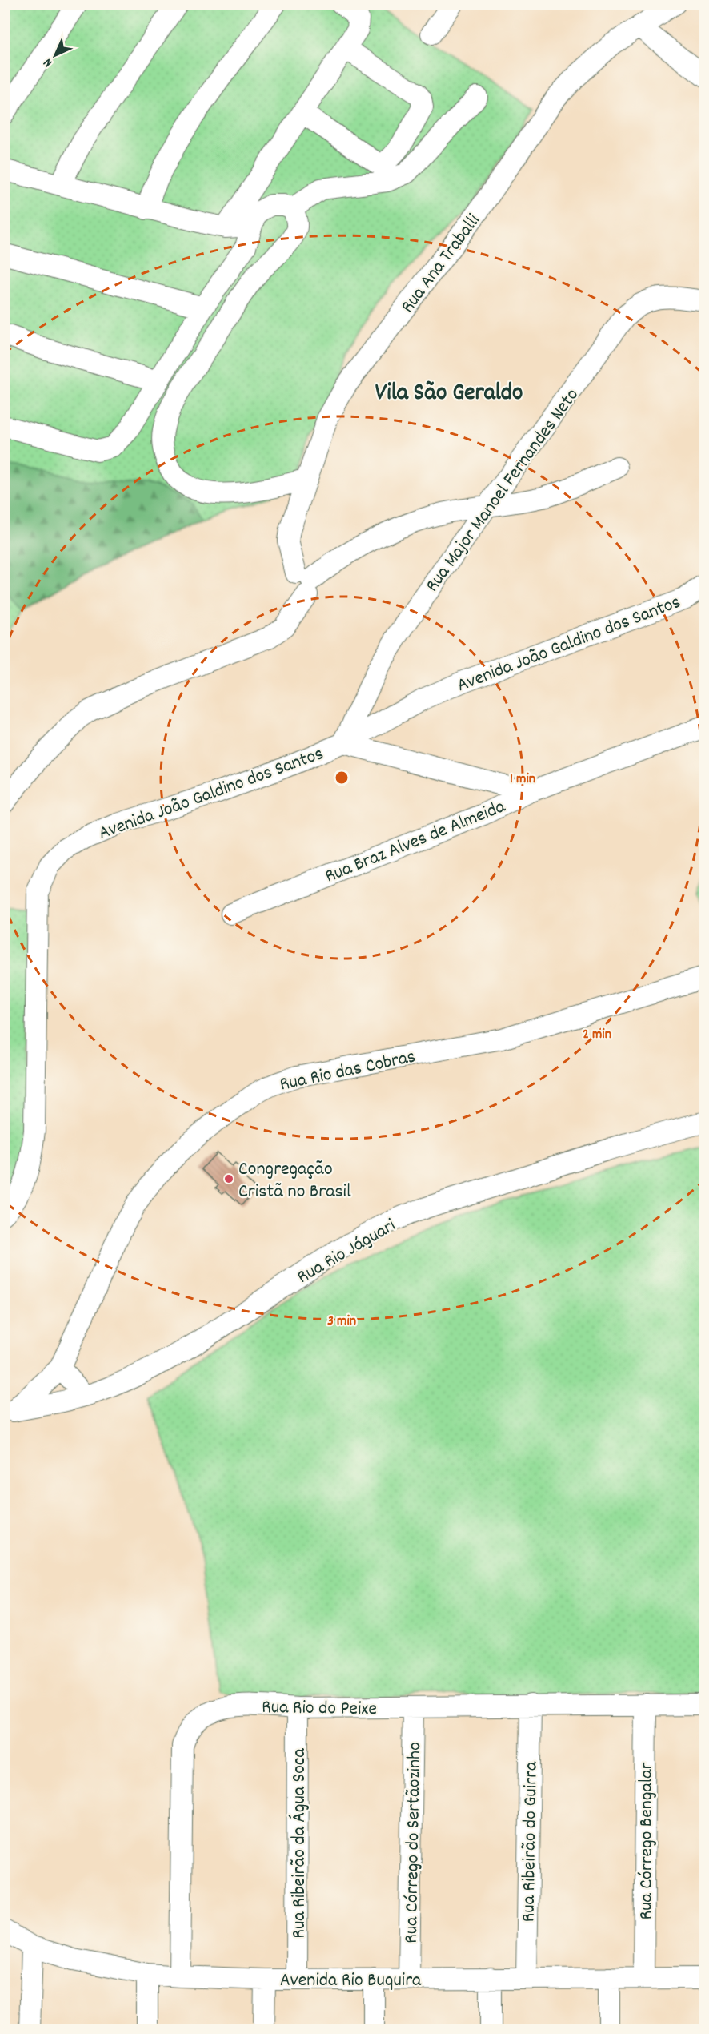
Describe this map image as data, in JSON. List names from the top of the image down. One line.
{"streets":{"street":["Rua Ana Traballi","Rua Major Manoel Fernandes Neto","Avenida João Galdino dos Santos","Rua Braz Alves de Almeida","Rua Rio das Cobras","Rua Rio Jáguari","Rua Rio do Peixe","Rua Córrego Bengalar","Rua Ribeirão do Guirra","Rua Córrego do Sertãozinho","Rua Ribeirão da Água Soca","Avenida Rio Buquira"]},"crossings":[["Rua Major Manoel Fernandes Neto","Avenida João Galdino dos Santos"],["Rua Rio das Cobras","Rua Rio Jáguari"],["Rua Rio do Peixe","Rua Córrego Bengalar"],["Rua Rio do Peixe","Rua Ribeirão do Guirra"],["Rua Rio do Peixe","Rua Córrego do Sertãozinho"],["Rua Rio do Peixe","Rua Ribeirão da Água Soca"],["Rua Rio do Peixe","Avenida Rio Buquira"],["Rua Córrego Bengalar","Avenida Rio Buquira"],["Rua Ribeirão do Guirra","Avenida Rio Buquira"],["Rua Córrego do Sertãozinho","Avenida Rio Buquira"],["Rua Ribeirão da Água Soca","Avenida Rio Buquira"]],"districts":["Vila São Geraldo"],"places":["Congregação Cristã no Brasil"],"north":"bottom left","rings":["1 min","2 min","3 min"]}
